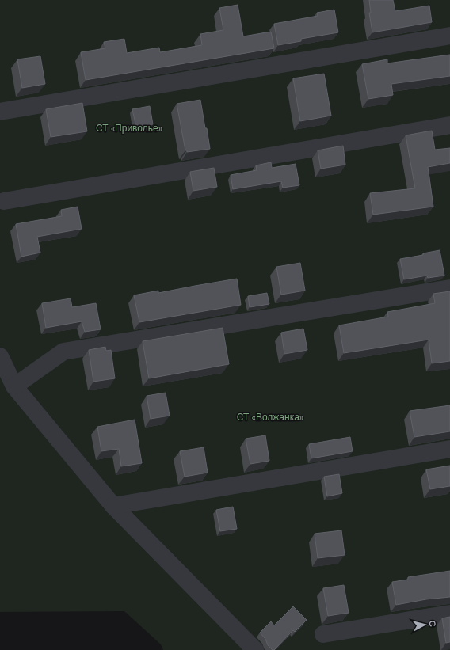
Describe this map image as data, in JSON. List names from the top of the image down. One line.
{"parks":["СТ «Приволье»","СТ «Волжанка»"],"north":"right"}
